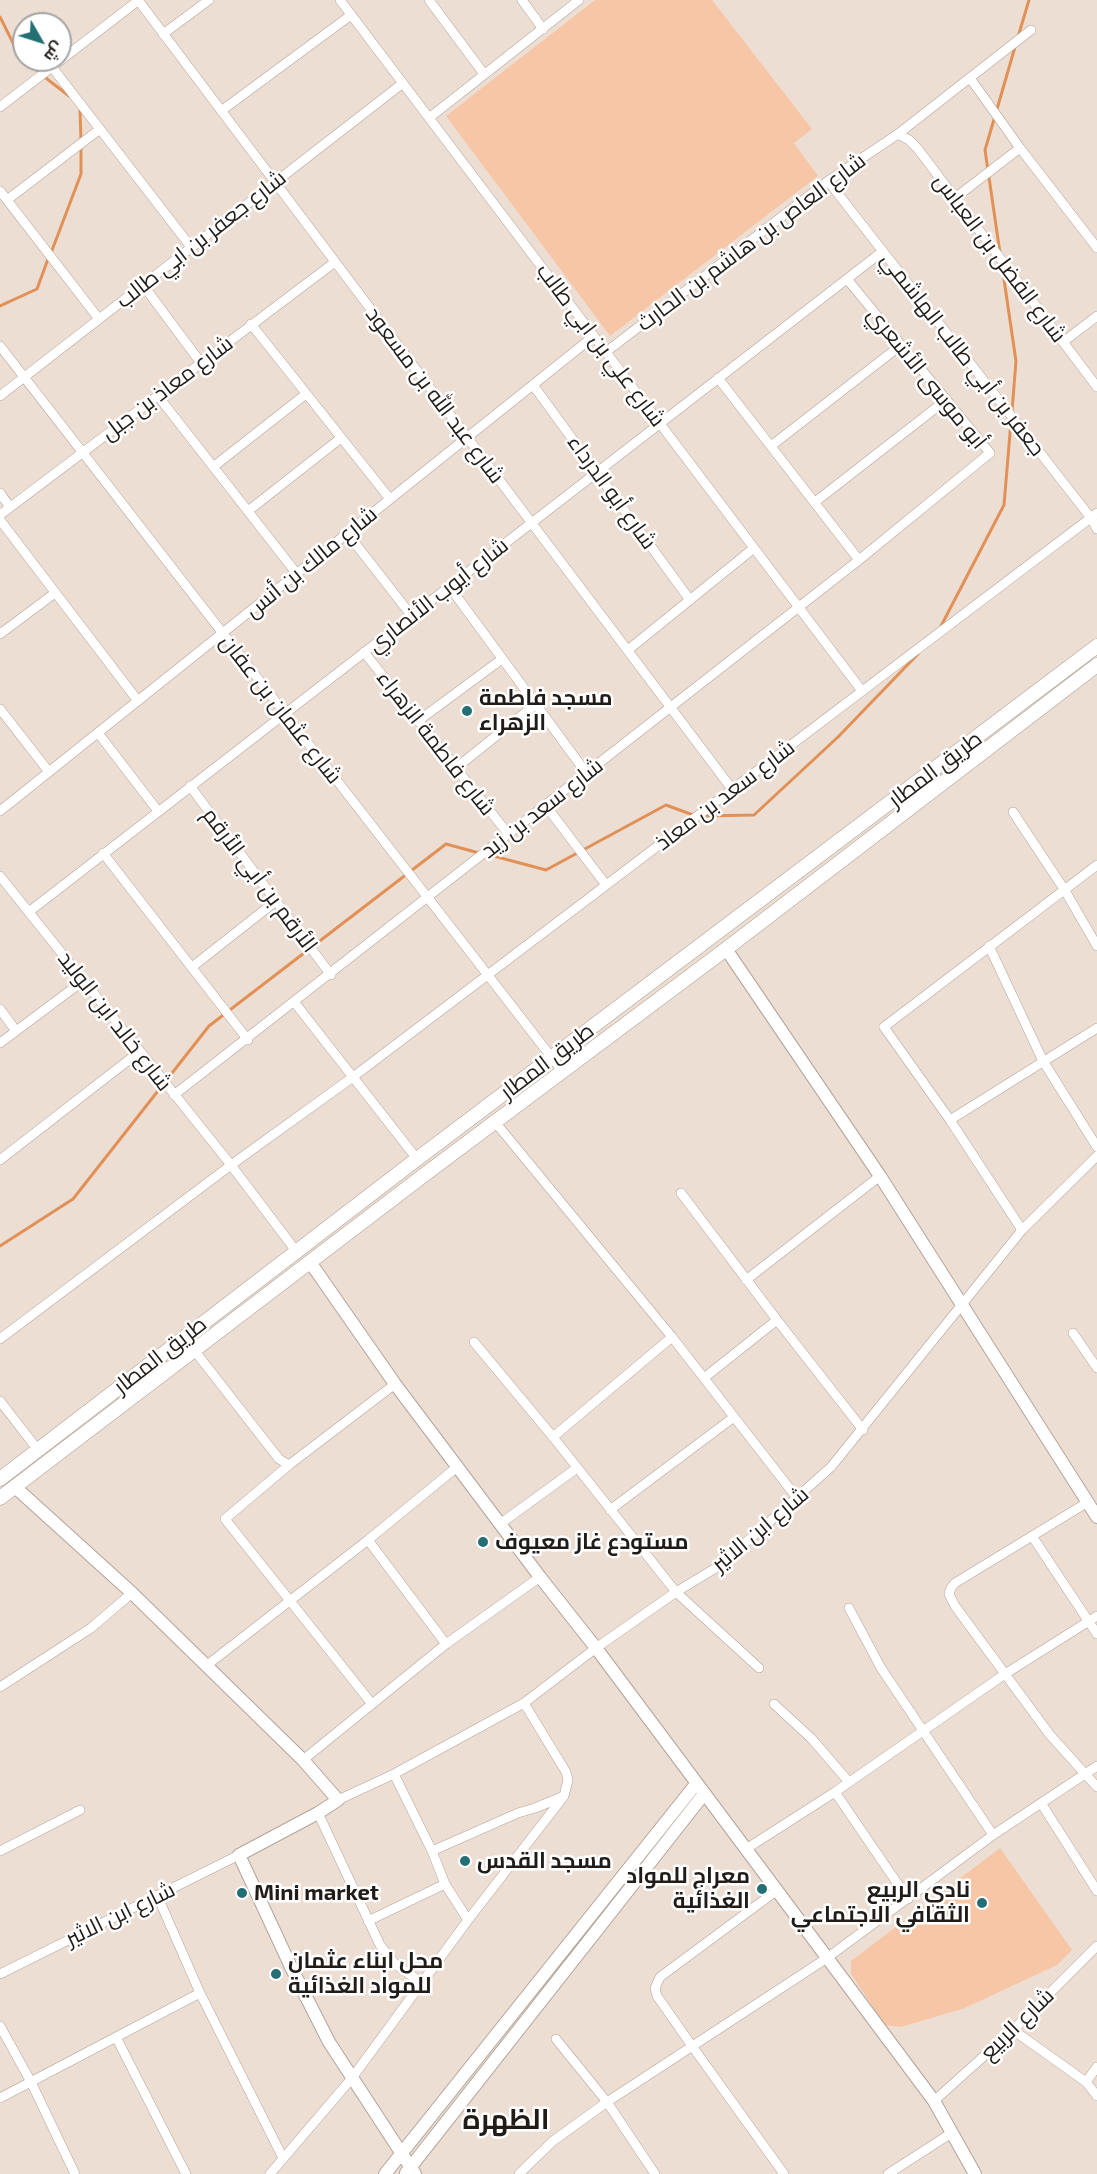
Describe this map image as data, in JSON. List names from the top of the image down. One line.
{"streets":{"highway":["طريق المطار"],"street":["شارع جعفر بن ابي طالب","شارع العاص بن هاشم بن الحارث","شارع الفضل بن العباس","شارع علي بن ابي طالب","جعفر بن أبي طالب الهاشمي","أبو موسى الأشعري","شارع معاذ بن جبل","شارع عبد الله بن مسعود","شارع أبو الدرداء","شارع مالك بن أنس","شارع أيوب الأنصاري","شارع عثمان بن عفان","شارع فاطمة الزهراء","شارع سعد بن معاذ","شارع سعد بن زيد","الأرقم بن أبي الأرقم","شارع خالد ابن الوليد","شارع ابن الاثير","شارع الربيع"]},"crossings":[["شارع جعفر بن ابي طالب","شارع علي بن ابي طالب"],["شارع جعفر بن ابي طالب","شارع عبد الله بن مسعود"],["شارع جعفر بن ابي طالب","شارع عثمان بن عفان"],["شارع العاص بن هاشم بن الحارث","شارع الفضل بن العباس"],["شارع العاص بن هاشم بن الحارث","شارع علي بن ابي طالب"],["شارع العاص بن هاشم بن الحارث","جعفر بن أبي طالب الهاشمي"],["شارع علي بن ابي طالب","شارع مالك بن أنس"],["شارع علي بن ابي طالب","شارع أيوب الأنصاري"],["شارع علي بن ابي طالب","شارع سعد بن معاذ"],["شارع علي بن ابي طالب","شارع سعد بن زيد"],["جعفر بن أبي طالب الهاشمي","شارع أيوب الأنصاري"],["جعفر بن أبي طالب الهاشمي","شارع سعد بن معاذ"],["أبو موسى الأشعري","شارع أيوب الأنصاري"],["أبو موسى الأشعري","شارع سعد بن زيد"],["شارع معاذ بن جبل","شارع عبد الله بن مسعود"],["شارع معاذ بن جبل","شارع عثمان بن عفان"],["شارع عبد الله بن مسعود","شارع مالك بن أنس"],["شارع عبد الله بن مسعود","شارع أيوب الأنصاري"],["شارع عبد الله بن مسعود","شارع سعد بن معاذ"],["شارع عبد الله بن مسعود","شارع سعد بن زيد"],["شارع أبو الدرداء","شارع مالك بن أنس"],["شارع أبو الدرداء","شارع أيوب الأنصاري"],["شارع مالك بن أنس","شارع عثمان بن عفان"],["شارع أيوب الأنصاري","شارع عثمان بن عفان"],["شارع أيوب الأنصاري","شارع فاطمة الزهراء"],["شارع أيوب الأنصاري","الأرقم بن أبي الأرقم"],["شارع أيوب الأنصاري","شارع خالد ابن الوليد"],["شارع عثمان بن عفان","طريق المطار"],["شارع عثمان بن عفان","شارع سعد بن معاذ"],["شارع عثمان بن عفان","شارع سعد بن زيد"],["شارع فاطمة الزهراء","شارع سعد بن زيد"],["طريق المطار","شارع خالد ابن الوليد"],["شارع سعد بن معاذ","شارع خالد ابن الوليد"],["شارع سعد بن زيد","الأرقم بن أبي الأرقم"],["شارع سعد بن زيد","شارع خالد ابن الوليد"]],"districts":["الظهرة"],"places":["مسجد فاطمة الزهراء","مستودع غاز معيوف","مسجد القدس","معراج للمواد الغذائية","Mini market","نادي الربيع الثقافي الاجتماعي","محل ابناء عثمان للمواد الغذائية"],"north":"bottom right"}
